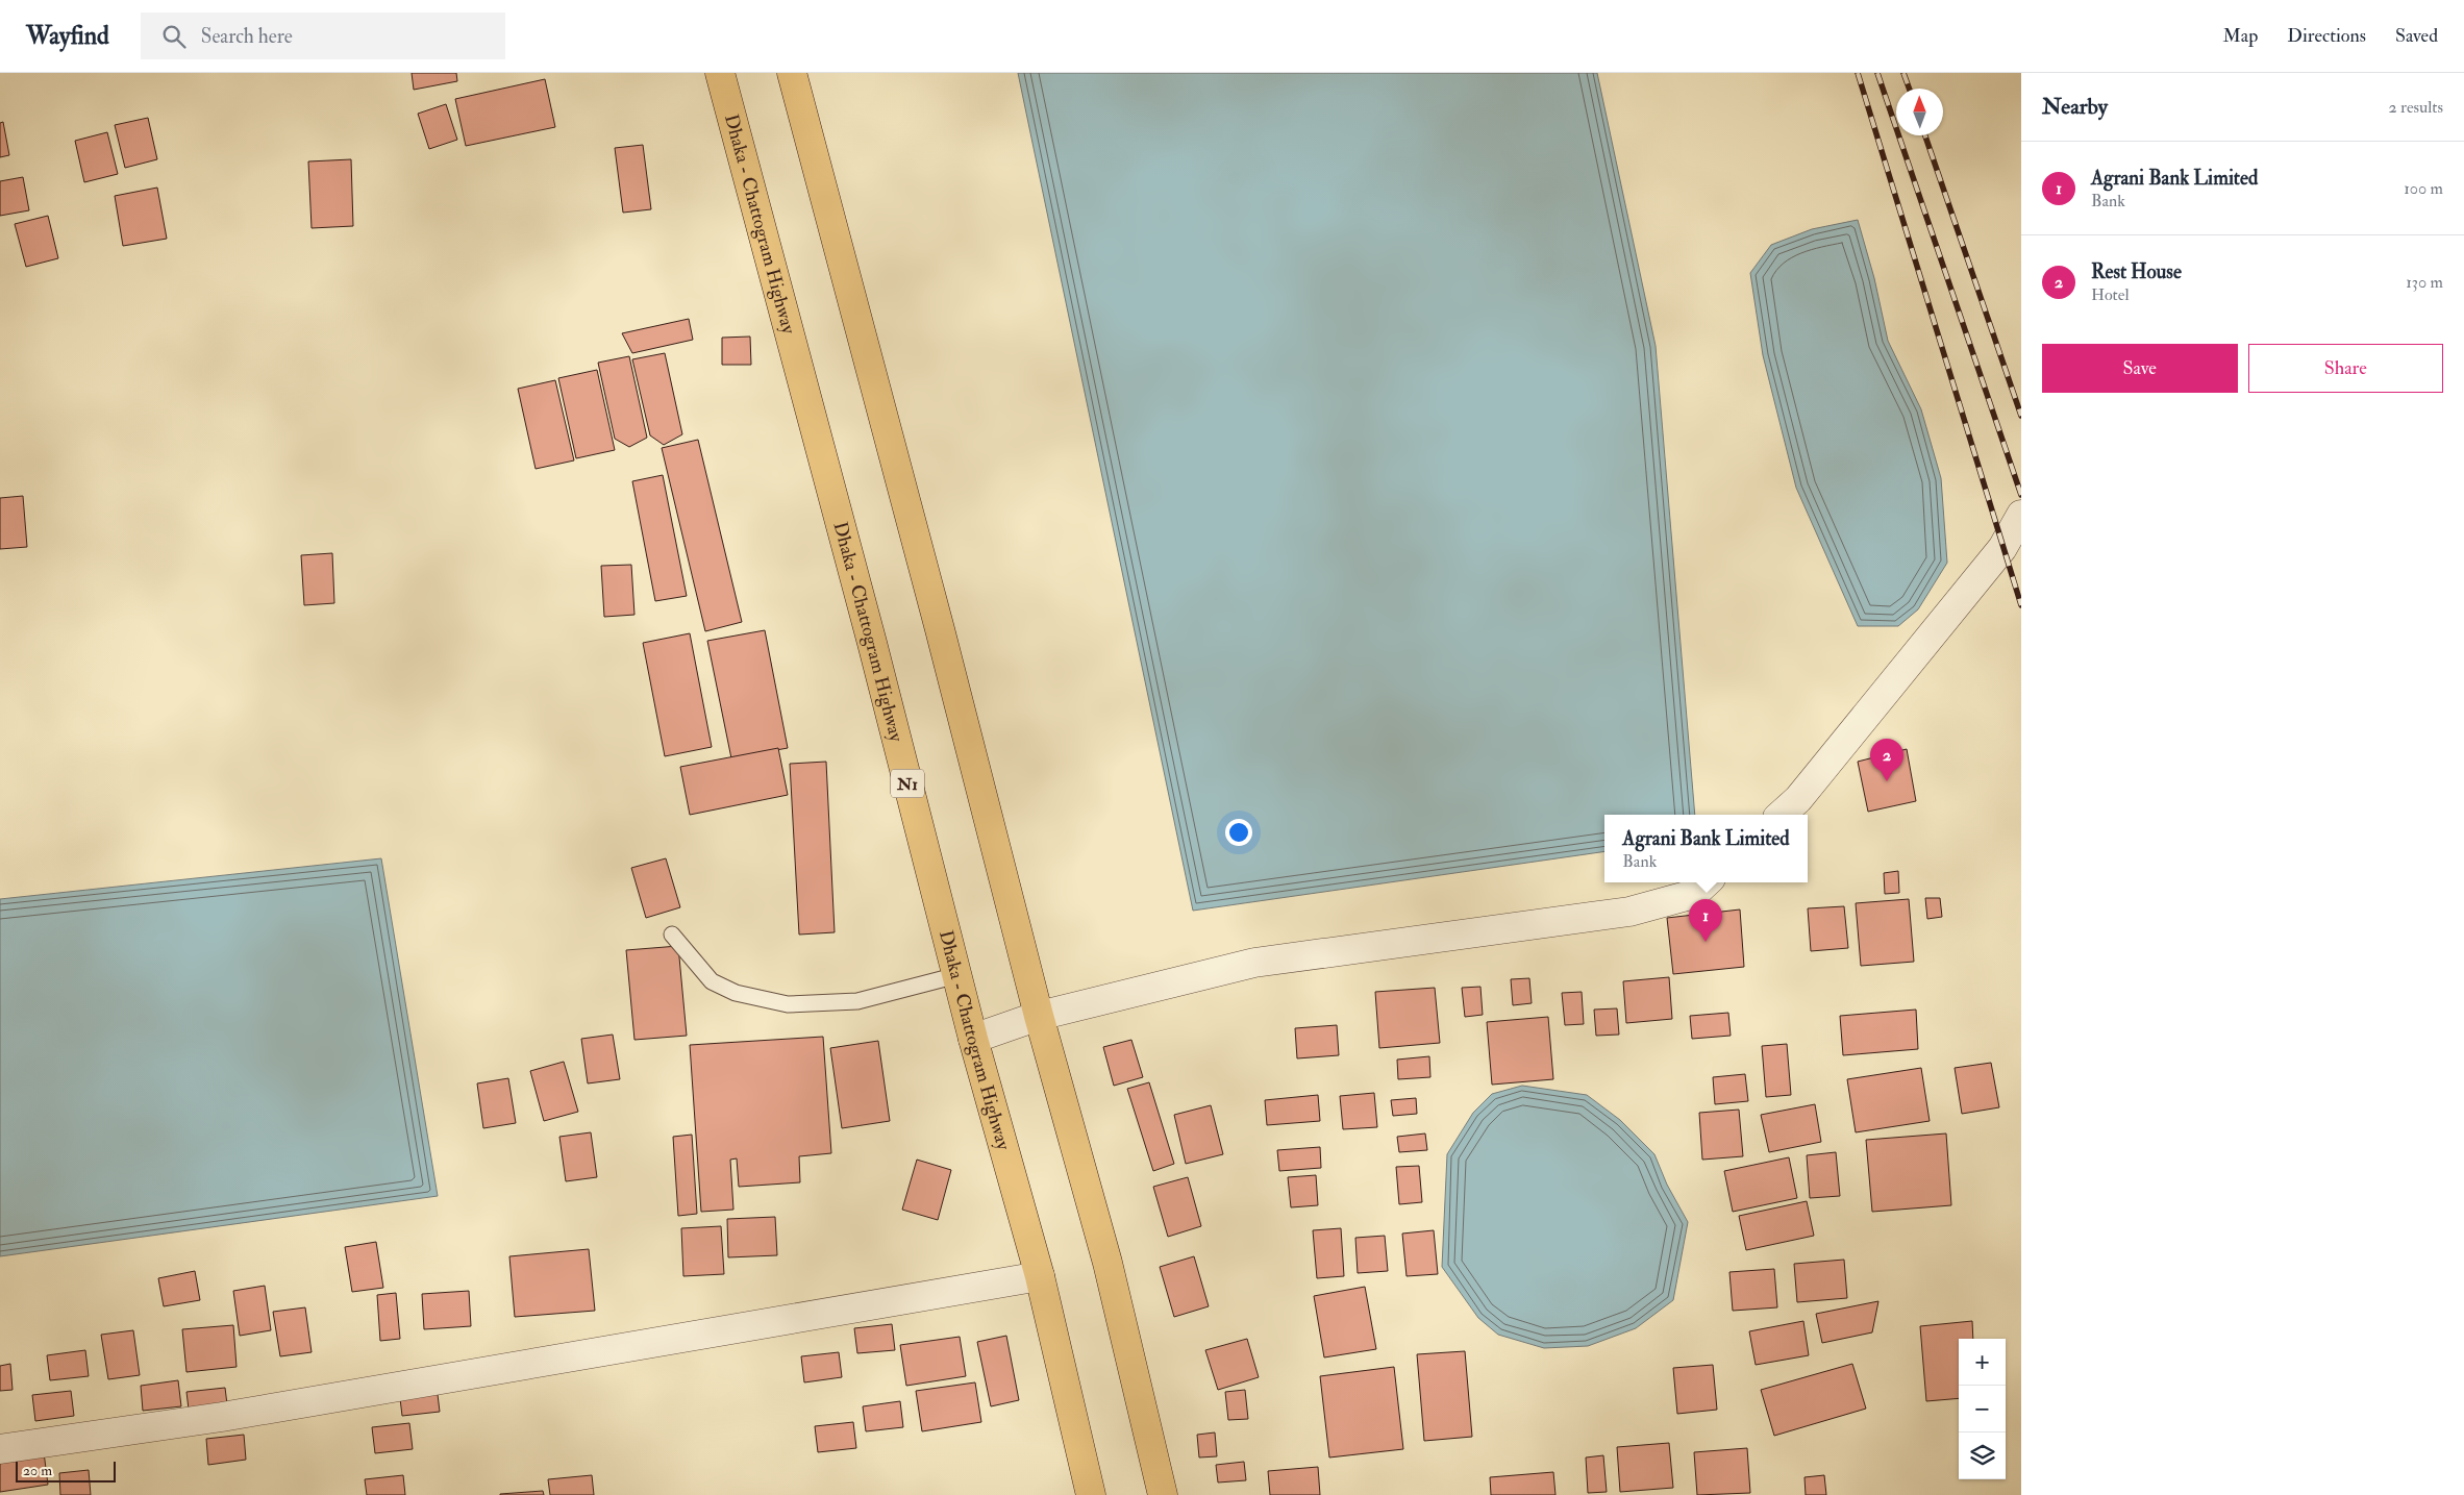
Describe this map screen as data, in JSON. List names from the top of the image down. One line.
{"streets":{"highway":["Dhaka - Chattogram Highway","N1"]},"scale_bar":"20 m","north":"top","page":{"header":"Wayfind","search":"Search here","nav":["Map","Directions","Saved"],"heading":["Nearby","2 results"],"list":[{"mark":"1","name":"Agrani Bank Limited","note":"Bank","value":"100 m"},{"mark":"2","name":"Rest House","note":"Hotel","value":"130 m"}],"buttons":["Save","Share"],"pins":["2","1"],"popup":["Agrani Bank Limited","Bank"],"map_buttons":["+","−"],"scale":"20 m"}}
